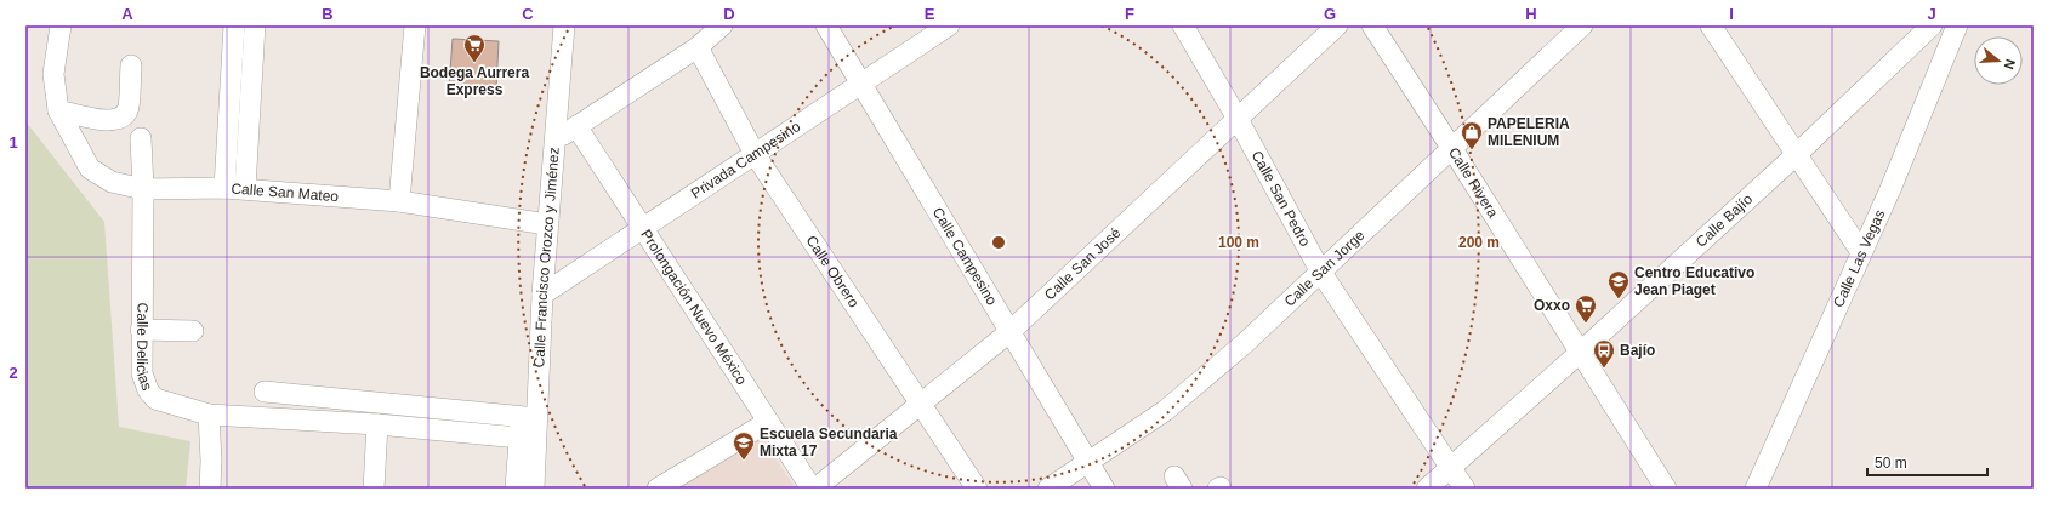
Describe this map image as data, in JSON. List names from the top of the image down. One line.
{"streets":{"street":["Privada Campesino","Calle Rivera","Calle San Mateo","Calle San Pedro","Calle Bajío","Calle Francisco Orozco y Jiménez","Calle Campesino","Calle Las Vegas","Calle San José","Calle San Jorge","Calle Obrero","Prolongación Nuevo México","Calle Delicias"]},"crossings":[["Privada Campesino","Calle Francisco Orozco y Jiménez"],["Privada Campesino","Calle Campesino"],["Privada Campesino","Calle Obrero"],["Privada Campesino","Prolongación Nuevo México"],["Calle Rivera","Calle Bajío"],["Calle Rivera","Calle San Jorge"],["Calle San Mateo","Calle Francisco Orozco y Jiménez"],["Calle San Mateo","Calle Delicias"],["Calle San Pedro","Calle Bajío"],["Calle San Pedro","Calle San José"],["Calle San Pedro","Calle San Jorge"],["Calle Campesino","Calle San José"],["Calle Campesino","Calle San Jorge"],["Calle San José","Calle Obrero"]],"places":{"supermarket":["Bodega Aurrera Express","Oxxo"],"shop":["PAPELERIA MILENIUM"],"school or university":["Centro Educativo Jean Piaget","Escuela Secundaria Mixta 17"],"bus stop":["Bajío"]},"scale_bar":"50 m","north":"right","grid":{"columns":["A","B","C","D","E","F","G","H","I","J"],"rows":["1","2"]},"rings":["100 m","200 m"]}
